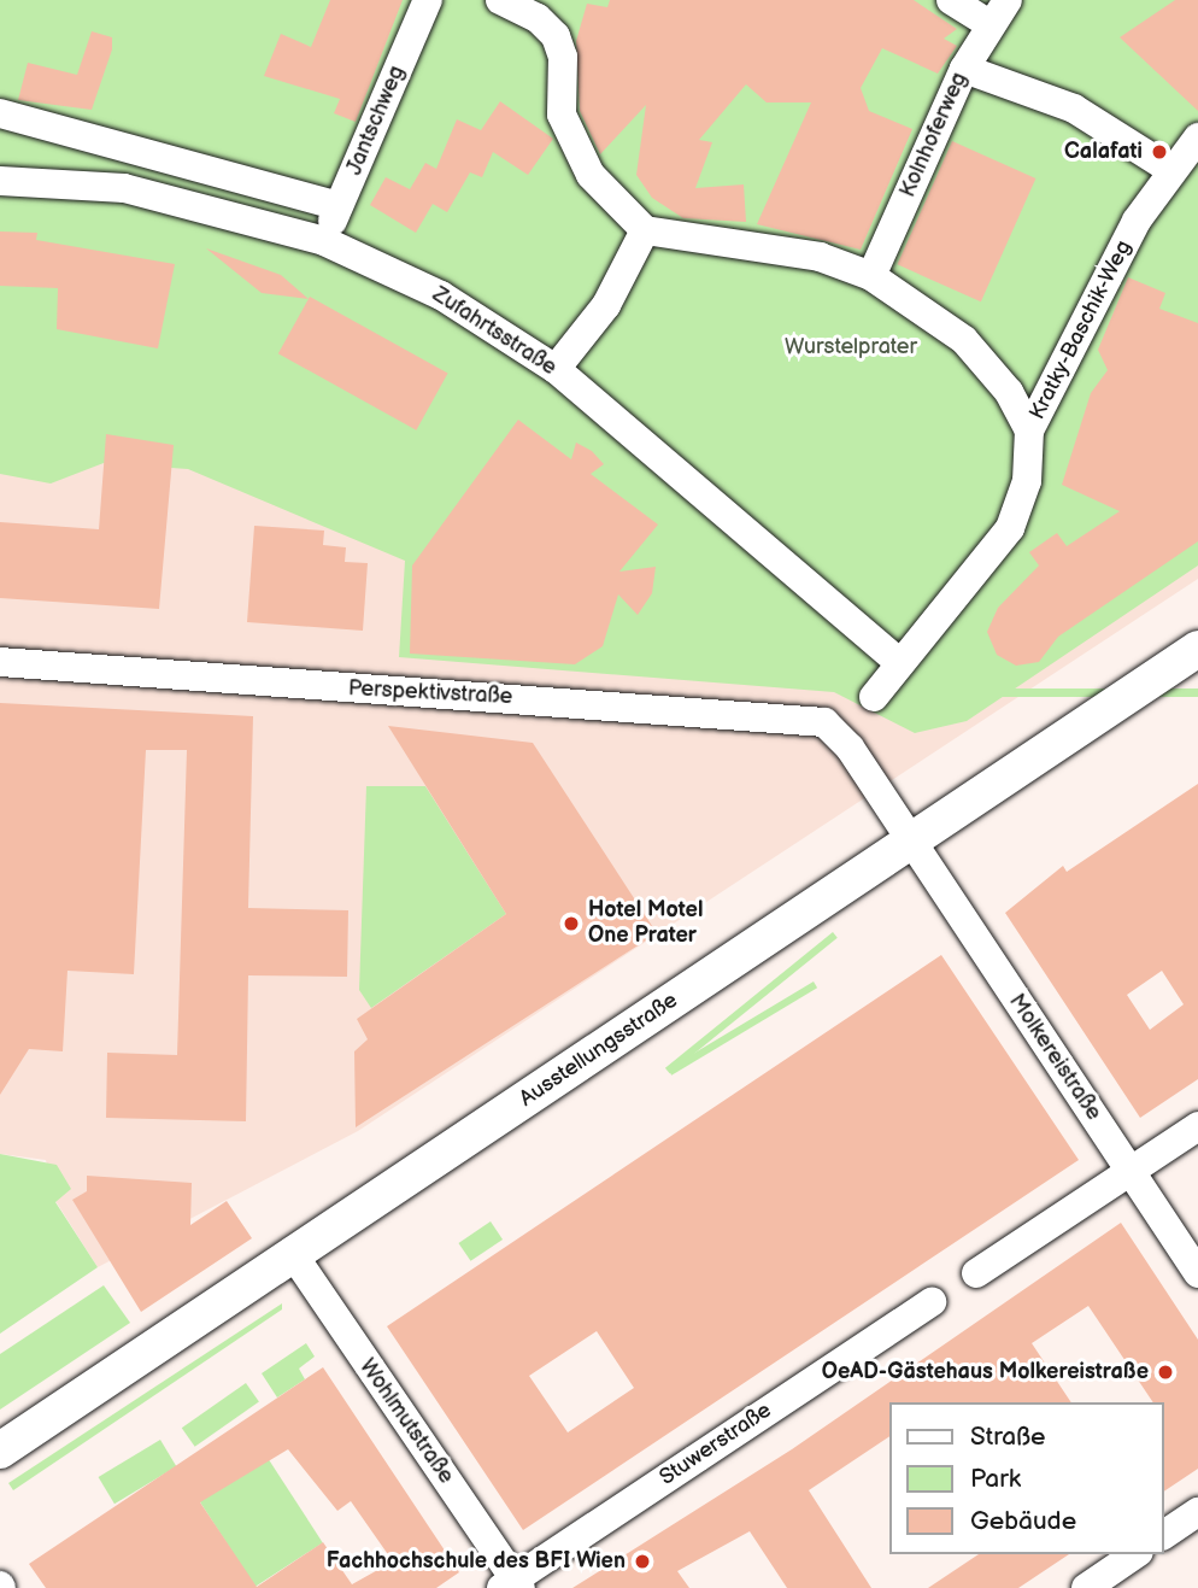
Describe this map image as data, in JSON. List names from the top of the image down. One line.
{"streets":{"main road":["Ausstellungsstraße"],"street":["Jantschweg","Kolnhoferweg","Kratky-Baschik-Weg","Zufahrtsstraße","Perspektivstraße","Molkereistraße","Wohlmutstraße","Stuwerstraße"]},"crossings":[["Jantschweg","Zufahrtsstraße"],["Kratky-Baschik-Weg","Zufahrtsstraße"],["Perspektivstraße","Ausstellungsstraße"],["Perspektivstraße","Molkereistraße"],["Ausstellungsstraße","Molkereistraße"],["Ausstellungsstraße","Wohlmutstraße"],["Wohlmutstraße","Stuwerstraße"]],"parks":["Wurstelprater"],"places":["Calafati","Hotel Motel One Prater","OeAD-Gästehaus Molkereistraße","Fachhochschule des BFI Wien"],"legend":["Straße","Park","Gebäude"]}
